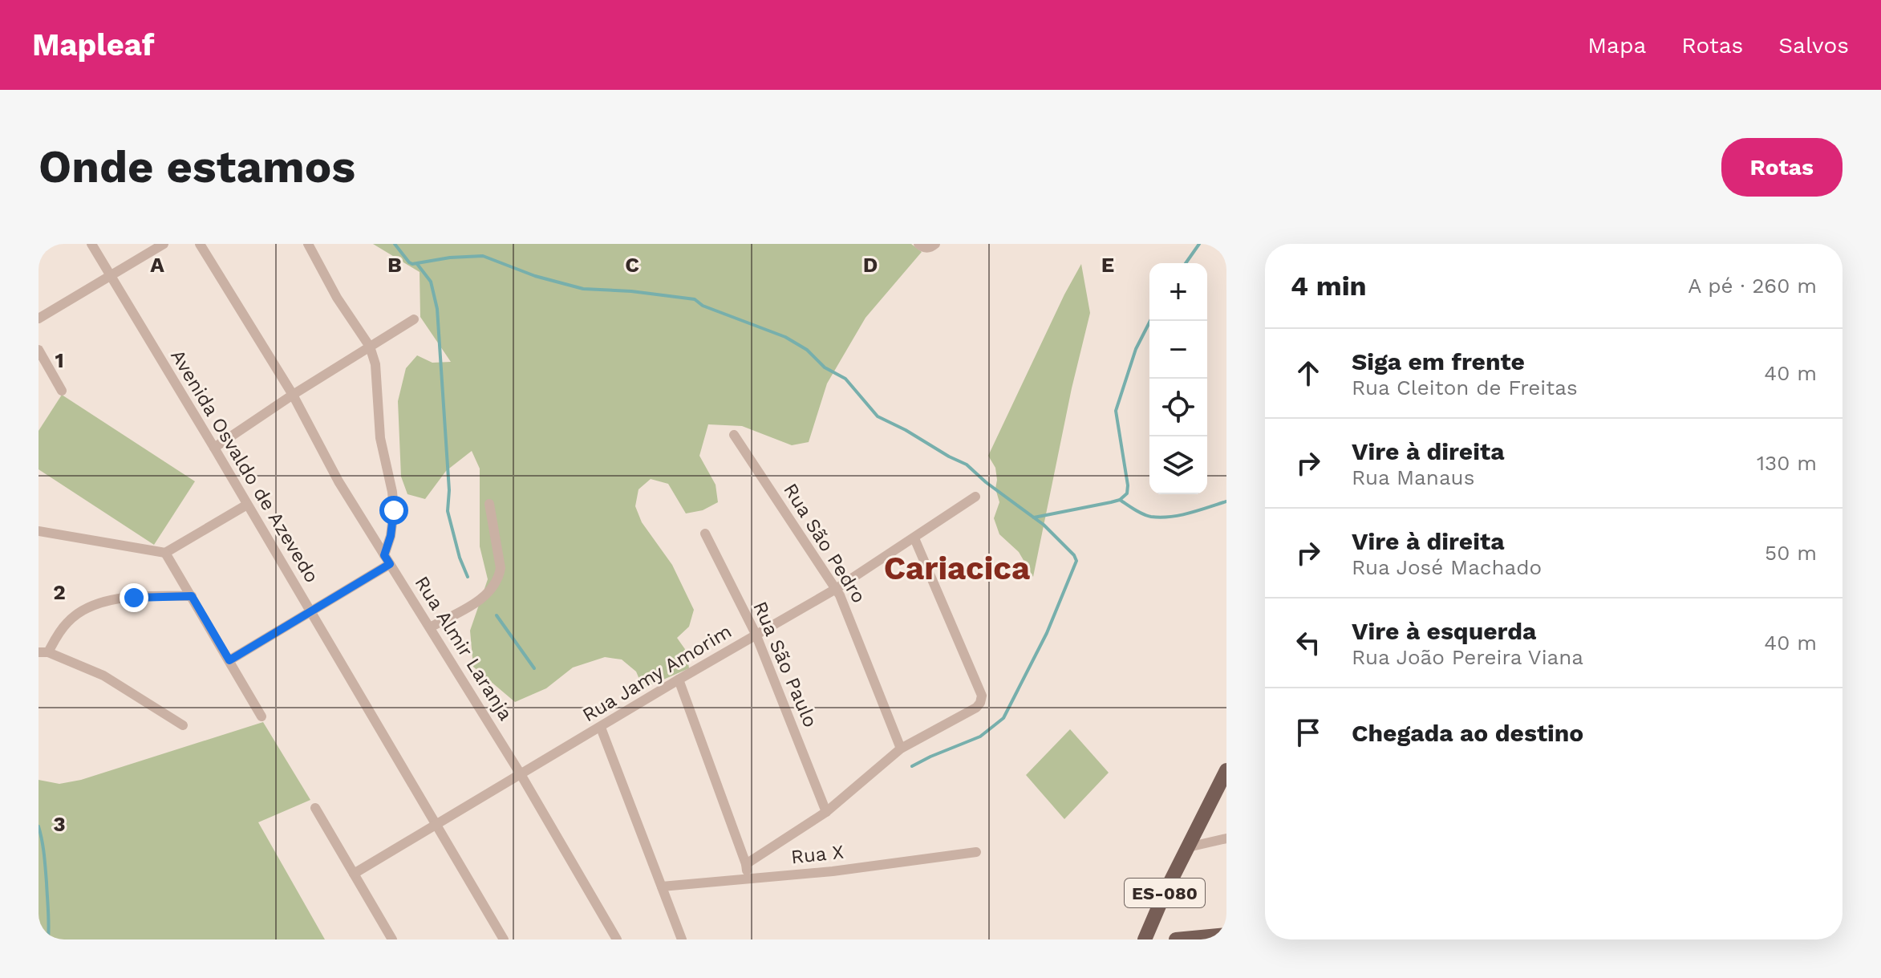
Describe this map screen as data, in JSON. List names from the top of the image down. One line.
{"streets":{"main road":["ES-080"],"street":["Avenida Osvaldo de Azevedo","Rua São Pedro","Rua Almir Laranja","Rua São Paulo","Rua Jamy Amorim","Rua X"]},"crossings":[["Avenida Osvaldo de Azevedo","Rua Jamy Amorim"],["Rua São Pedro","Rua Jamy Amorim"],["Rua Almir Laranja","Rua Jamy Amorim"],["Rua São Paulo","Rua Jamy Amorim"]],"districts":["Cariacica"],"page":{"header":"Mapleaf","nav":["Mapa","Rotas","Salvos"],"buttons":"Rotas","title":"Onde estamos","heading":["4 min","A pé · 260 m"],"map_buttons":["+","−"],"list":[["Siga em frente","Rua Cleiton de Freitas","40 m"],["Vire à direita","Rua Manaus","130 m"],["Vire à direita","Rua José Machado","50 m"],["Vire à esquerda","Rua João Pereira Viana","40 m"],"Chegada ao destino"]},"grid":{"columns":["A","B","C","D","E"],"rows":["1","2","3"]}}
